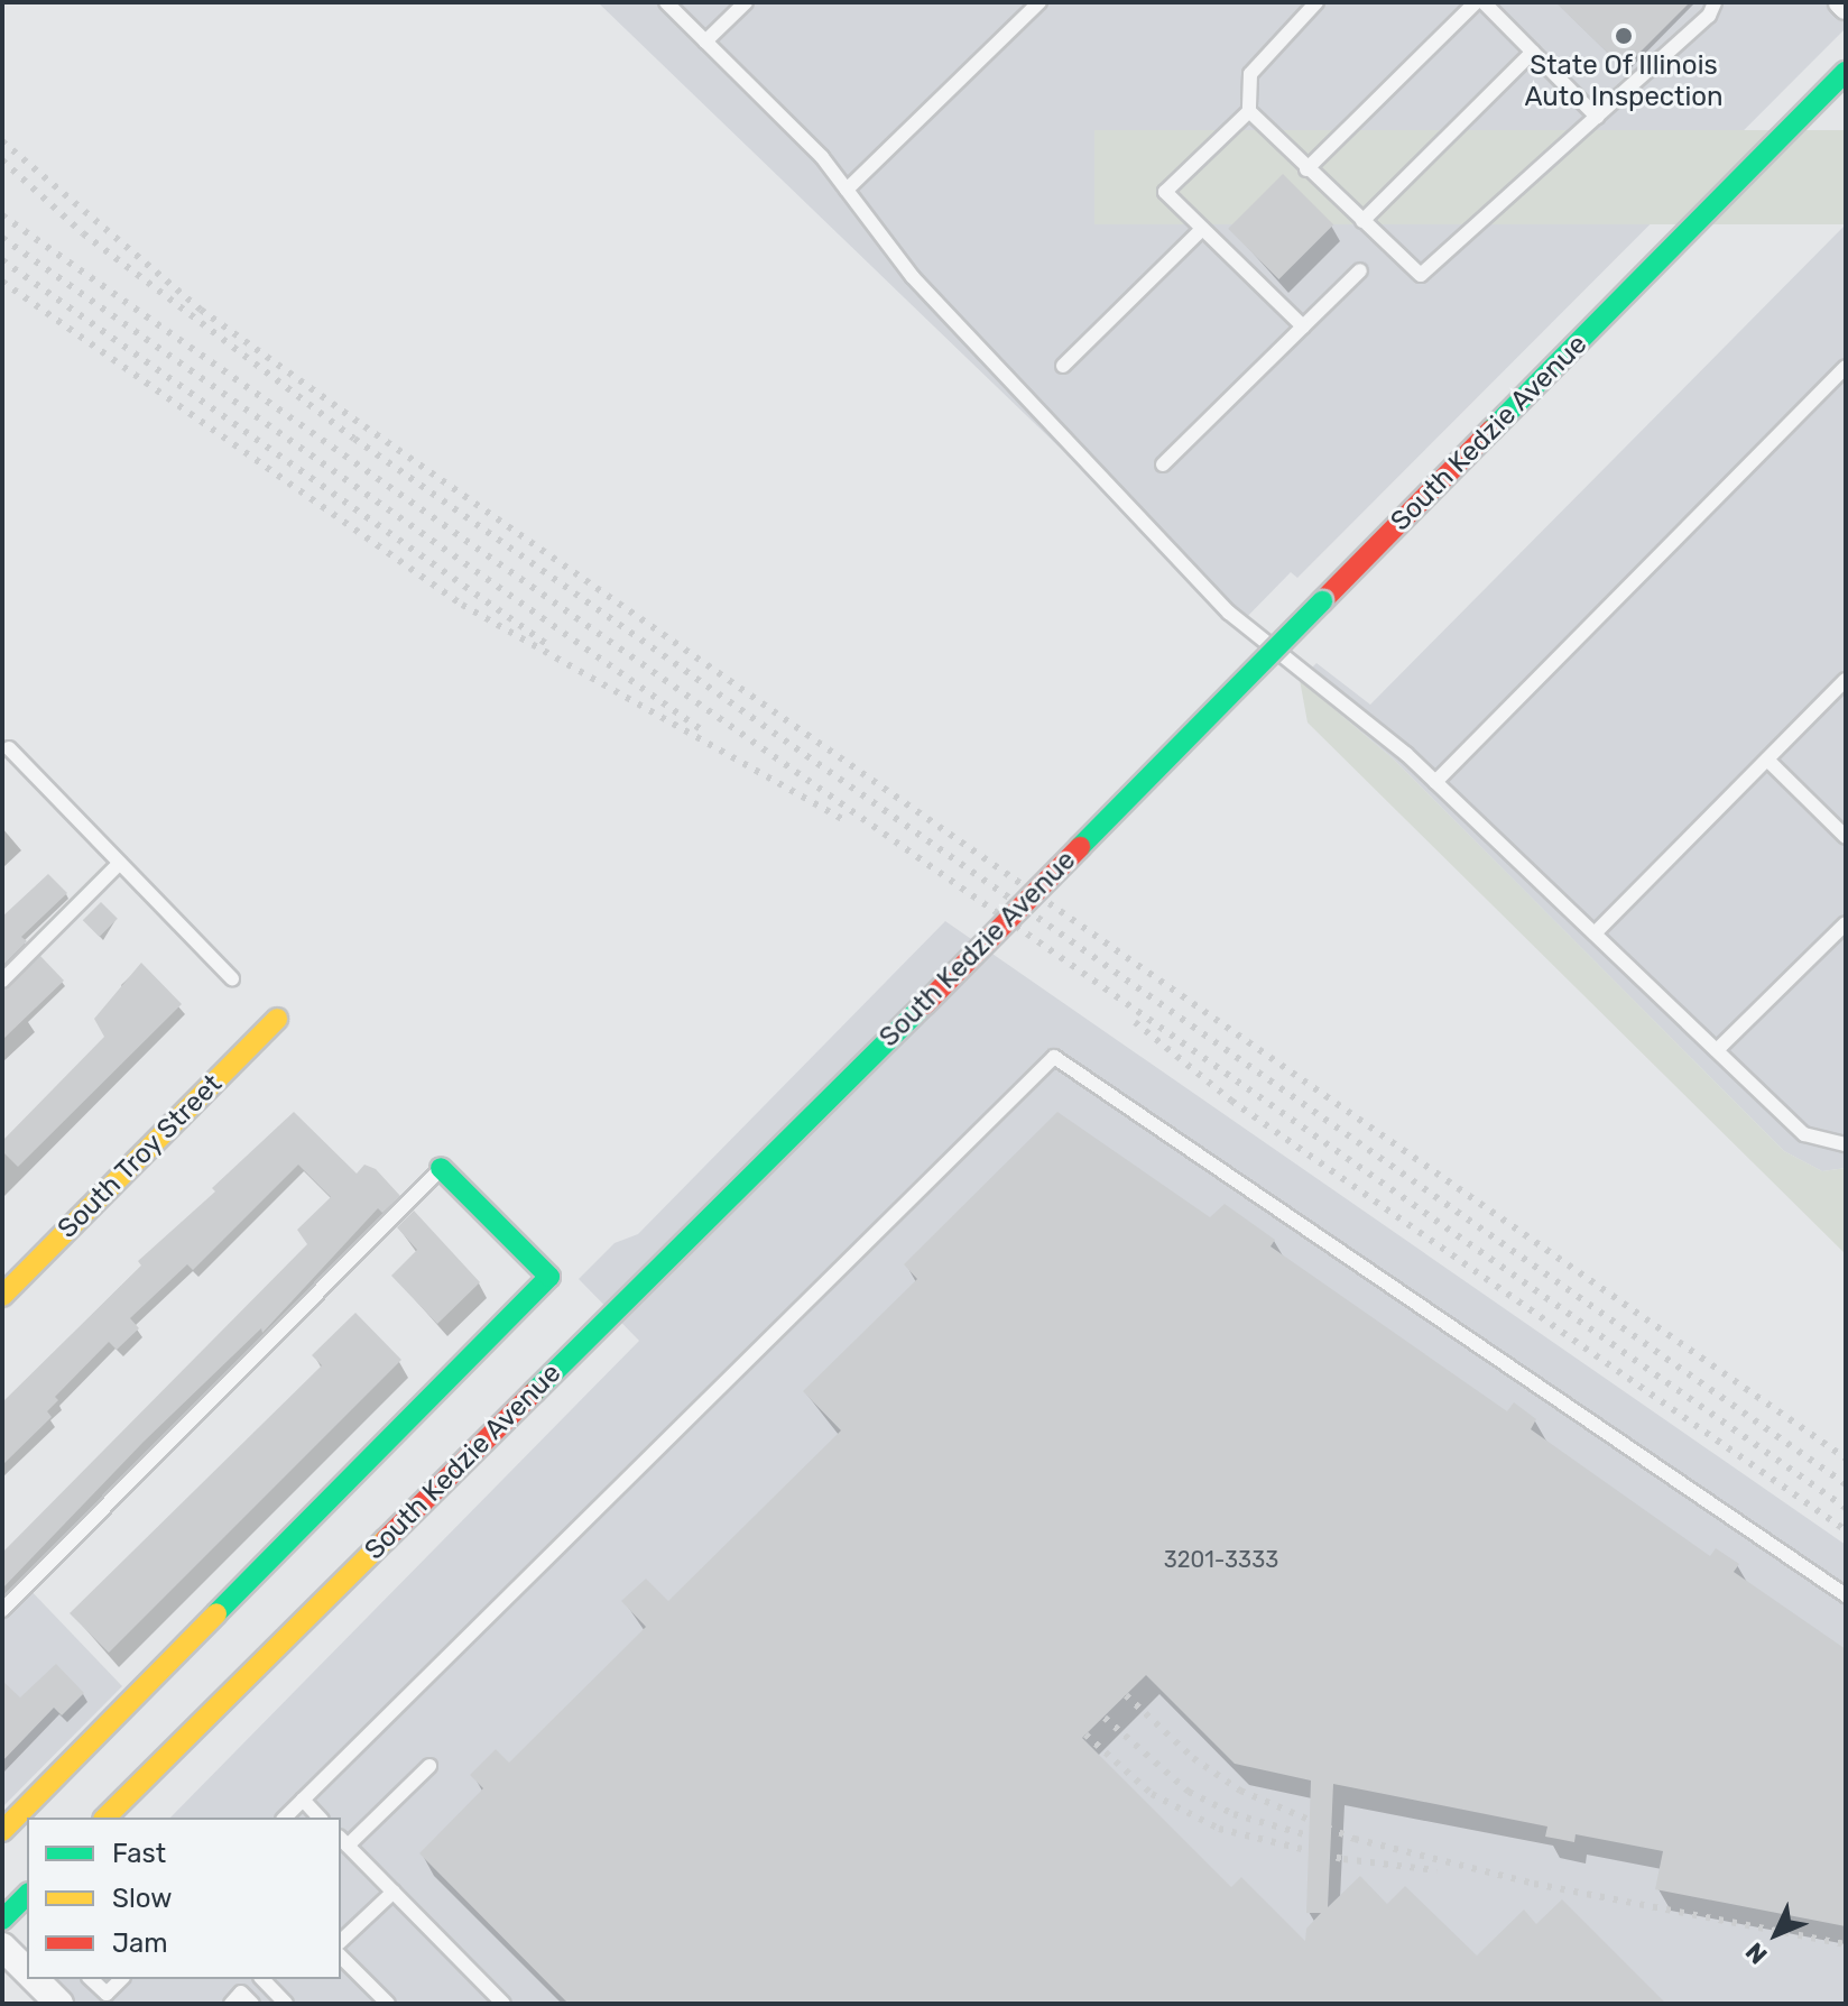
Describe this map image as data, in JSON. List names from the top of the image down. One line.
{"streets":{"main road":["South Kedzie Avenue","South Troy Street"]},"places":["State Of Illinois Auto Inspection"],"house_numbers":["3201-3333"],"legend":["Fast","Slow","Jam"],"north":"bottom left"}
